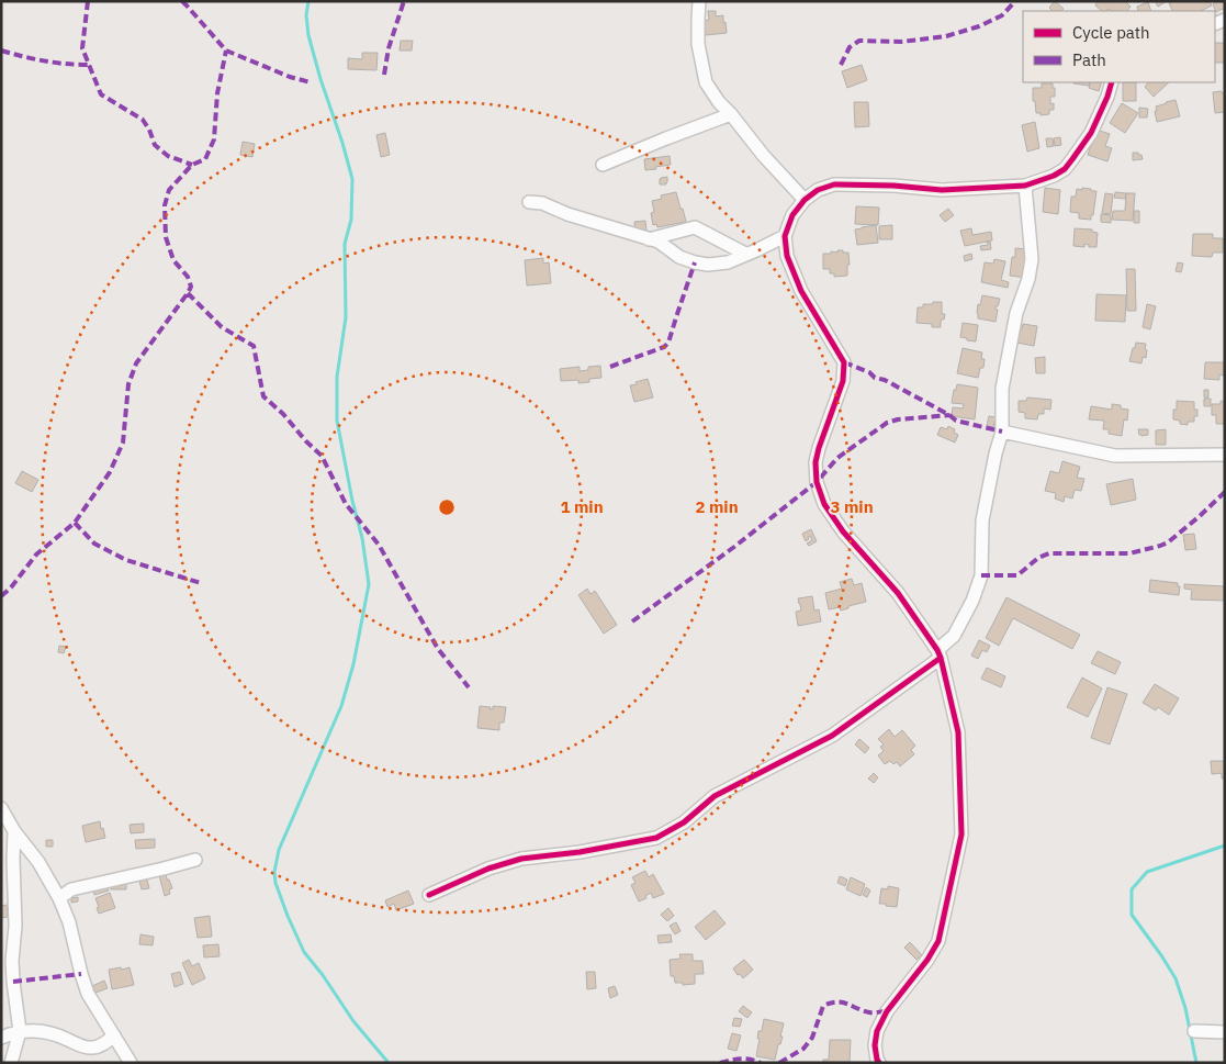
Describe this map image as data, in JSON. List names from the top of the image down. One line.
{"legend":["Cycle path","Path"],"rings":["1 min","2 min","3 min"]}
